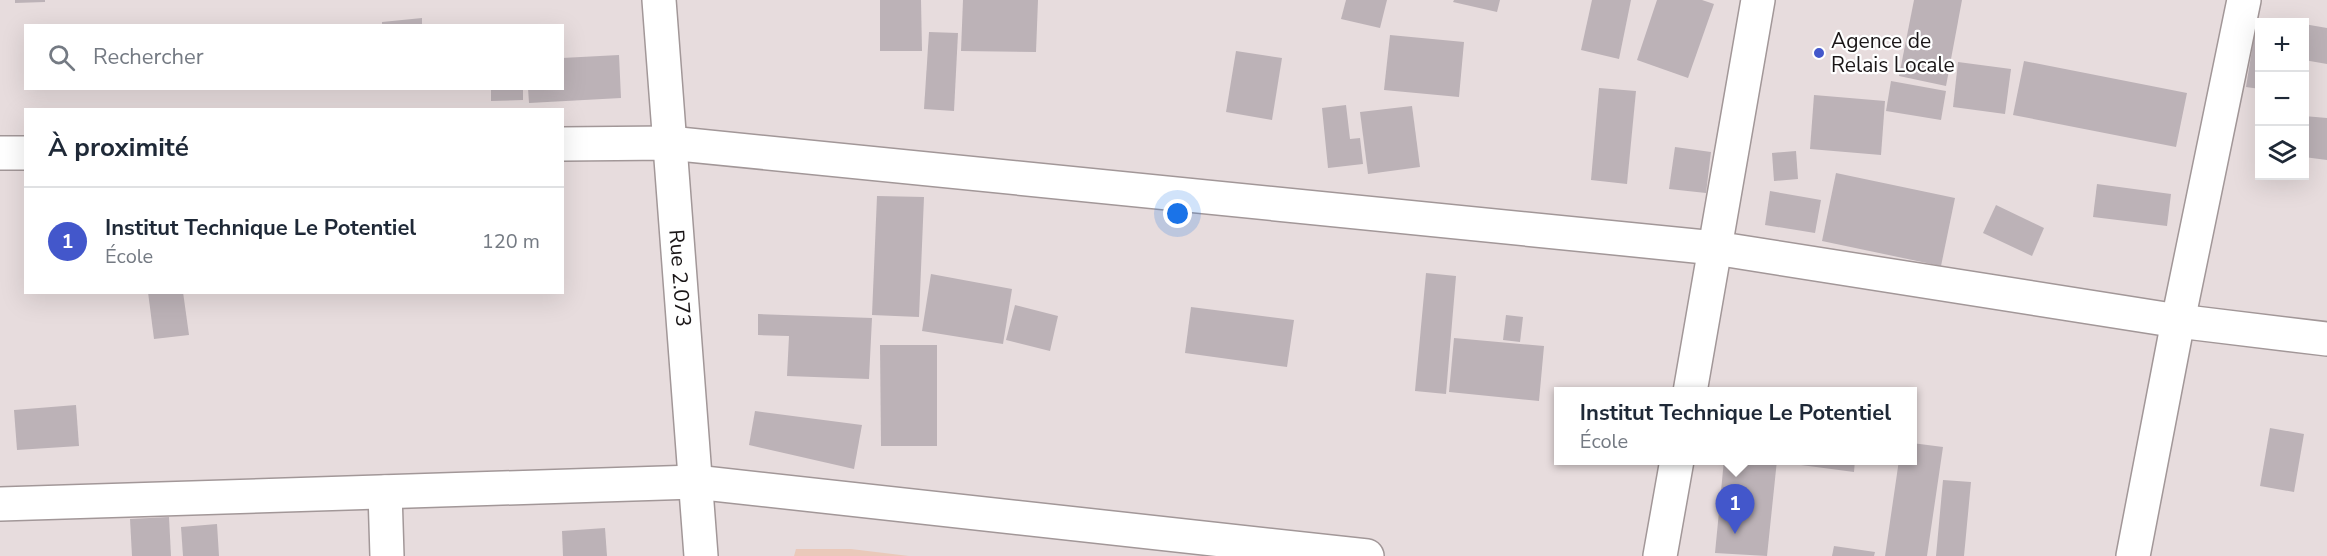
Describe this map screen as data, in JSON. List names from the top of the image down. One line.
{"streets":{"street":["Rue 2.073"]},"places":["Agence de Relais Locale"],"page":{"map_buttons":["+","−"],"search":"Rechercher","heading":"À proximité","list":[{"mark":"1","name":"Institut Technique Le Potentiel","note":"École","value":"120 m"}],"popup":["Institut Technique Le Potentiel","École"],"pins":"1"}}
